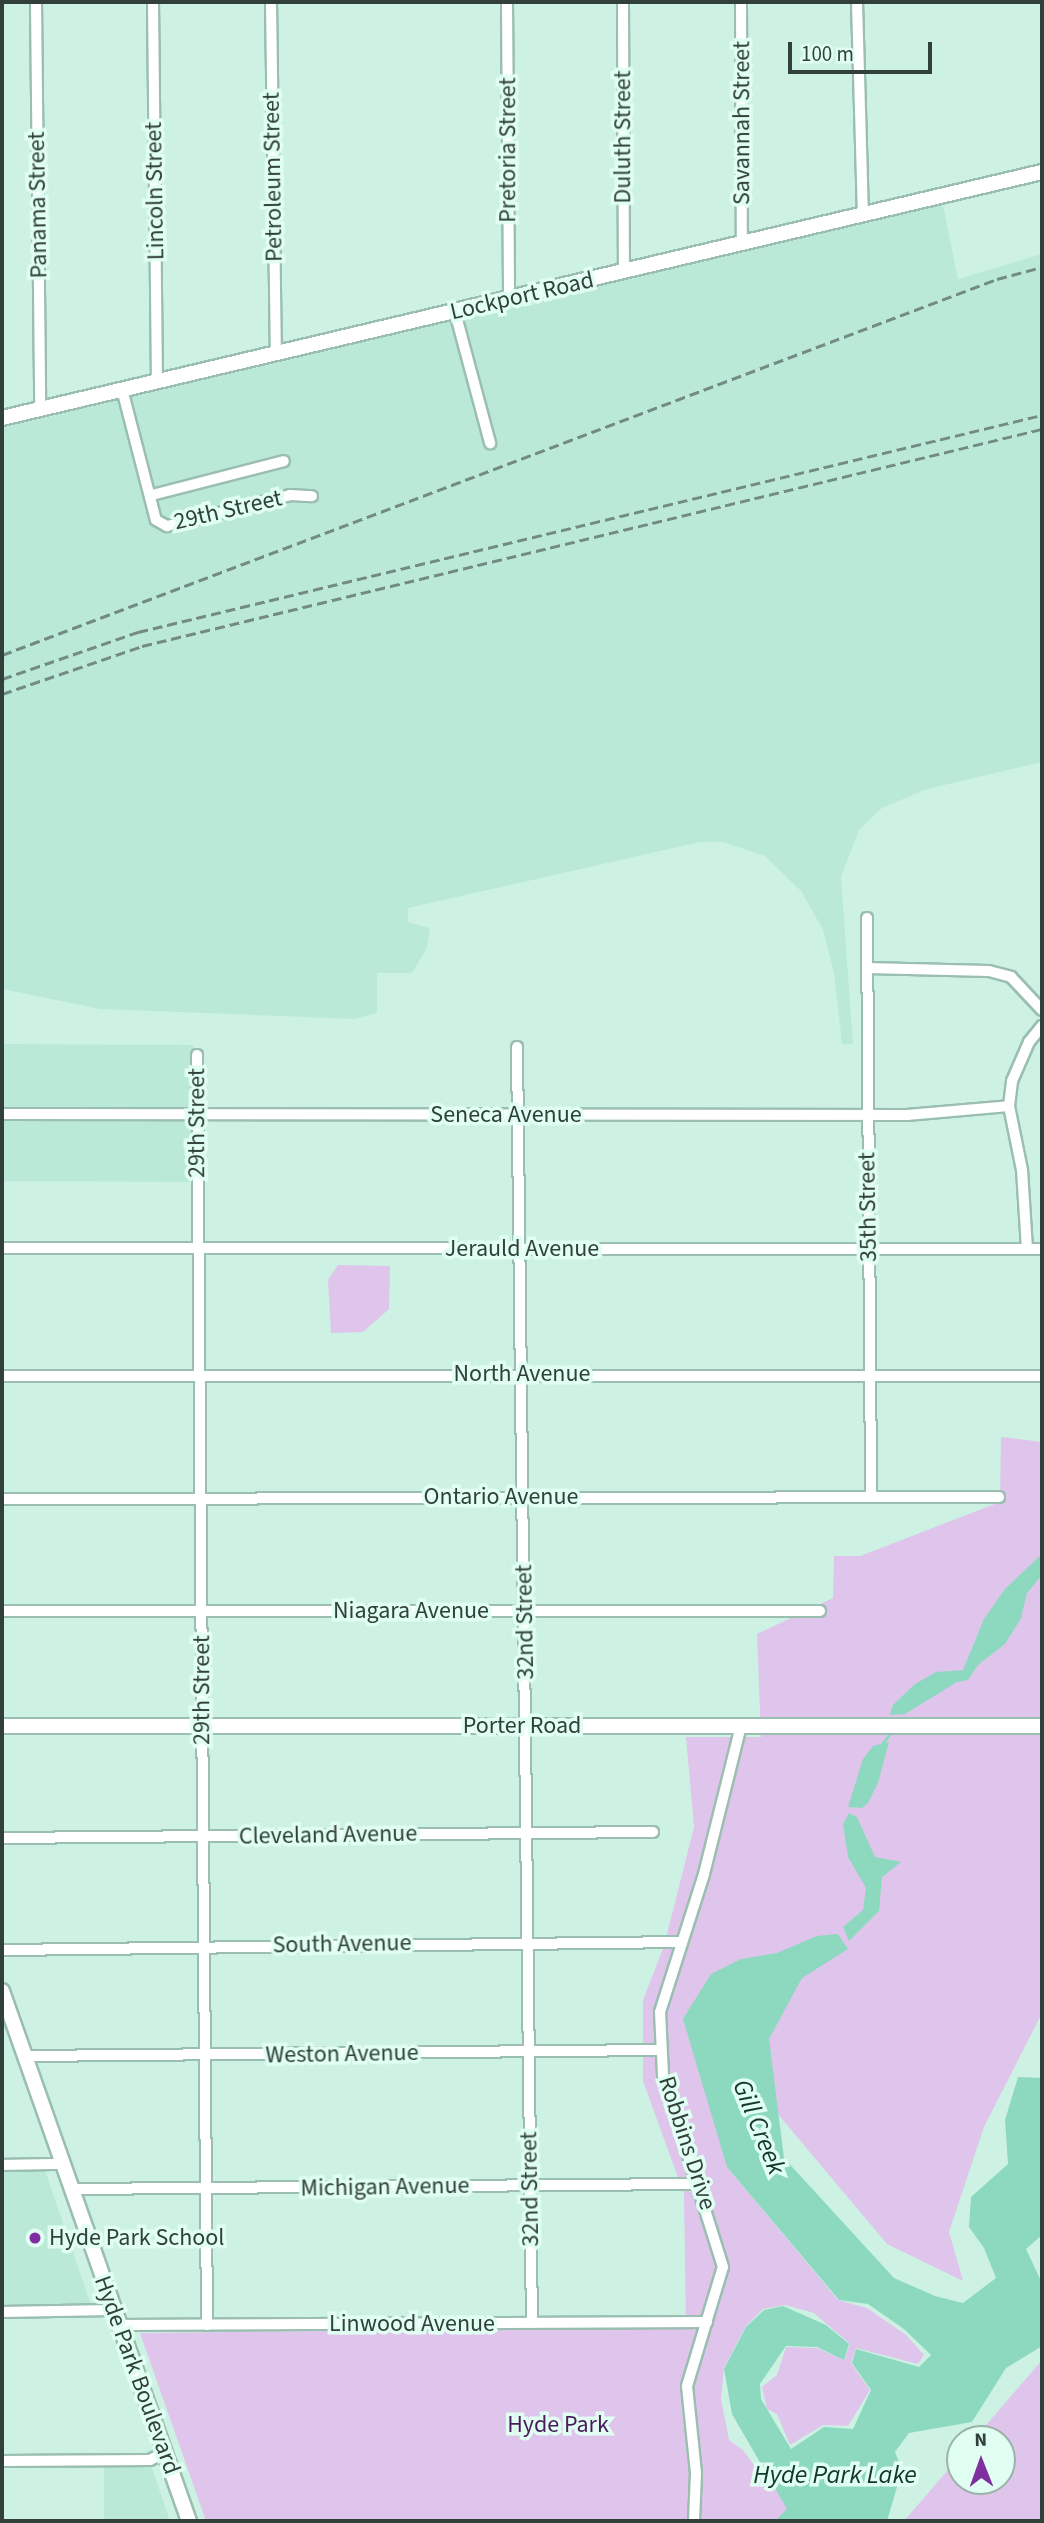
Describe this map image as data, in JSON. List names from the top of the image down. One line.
{"streets":{"main road":["Lockport Road","Porter Road","Hyde Park Boulevard"],"street":["Savannah Street","Duluth Street","Pretoria Street","Petroleum Street","Lincoln Street","Panama Street","29th Street","Seneca Avenue","35th Street","Jerauld Avenue","North Avenue","Ontario Avenue","Niagara Avenue","32nd Street","Cleveland Avenue","South Avenue","Weston Avenue","Robbins Drive","Michigan Avenue","Linwood Avenue"]},"crossings":[["Savannah Street","Lockport Road"],["Duluth Street","Lockport Road"],["Pretoria Street","Lockport Road"],["Petroleum Street","Lockport Road"],["Lincoln Street","Lockport Road"],["Panama Street","Lockport Road"],["Lockport Road","29th Street"],["29th Street","Seneca Avenue"],["29th Street","Jerauld Avenue"],["29th Street","North Avenue"],["29th Street","Ontario Avenue"],["29th Street","Niagara Avenue"],["29th Street","Porter Road"],["29th Street","Cleveland Avenue"],["29th Street","South Avenue"],["29th Street","Weston Avenue"],["29th Street","Michigan Avenue"],["29th Street","Linwood Avenue"],["Seneca Avenue","35th Street"],["Seneca Avenue","32nd Street"],["35th Street","Jerauld Avenue"],["35th Street","North Avenue"],["35th Street","Ontario Avenue"],["Jerauld Avenue","32nd Street"],["North Avenue","32nd Street"],["Ontario Avenue","32nd Street"],["Niagara Avenue","32nd Street"],["32nd Street","Porter Road"],["32nd Street","Cleveland Avenue"],["32nd Street","South Avenue"],["32nd Street","Weston Avenue"],["32nd Street","Michigan Avenue"],["32nd Street","Linwood Avenue"],["Porter Road","Robbins Drive"],["South Avenue","Robbins Drive"],["Weston Avenue","Robbins Drive"],["Weston Avenue","Hyde Park Boulevard"],["Robbins Drive","Michigan Avenue"],["Robbins Drive","Linwood Avenue"],["Michigan Avenue","Hyde Park Boulevard"],["Linwood Avenue","Hyde Park Boulevard"]],"water":["Gill Creek","Hyde Park Lake"],"parks":["Hyde Park"],"places":["Hyde Park School"],"scale_bar":"100 m","north":"top"}
